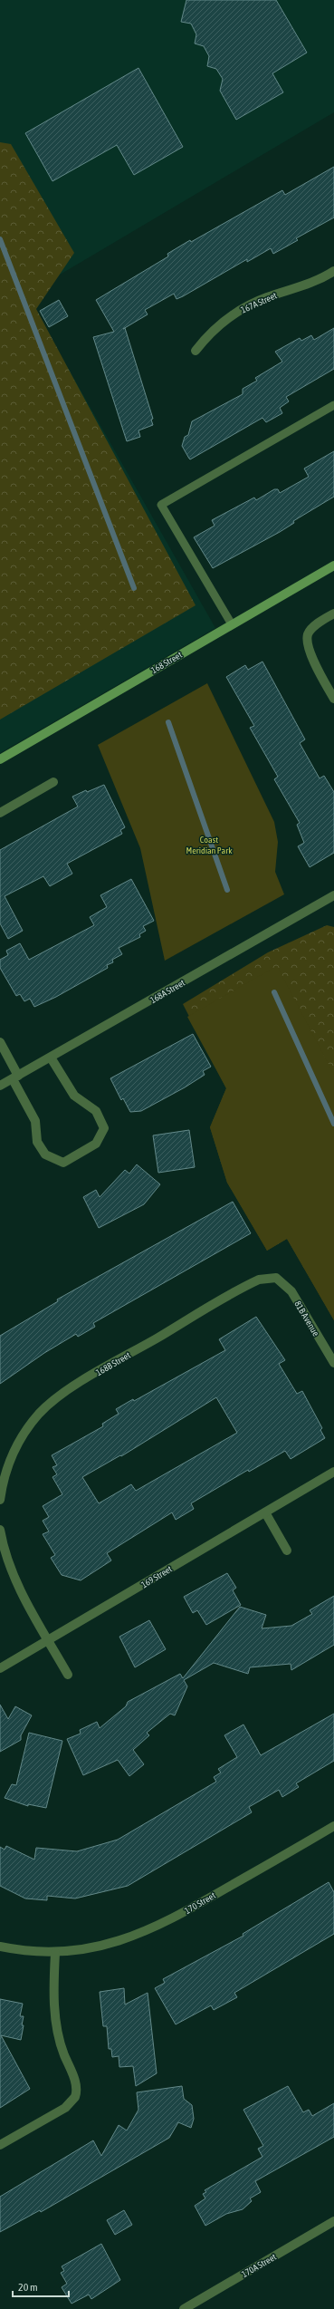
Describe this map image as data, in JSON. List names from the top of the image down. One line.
{"streets":{"main road":["168 Street"],"street":["167A Street","168A Street","81B Avenue","168B Street","169 Street","170 Street","170A Street"]},"crossings":[["81B Avenue","168B Street"]],"parks":["Coast Meridian Park"],"scale_bar":"20 m"}
